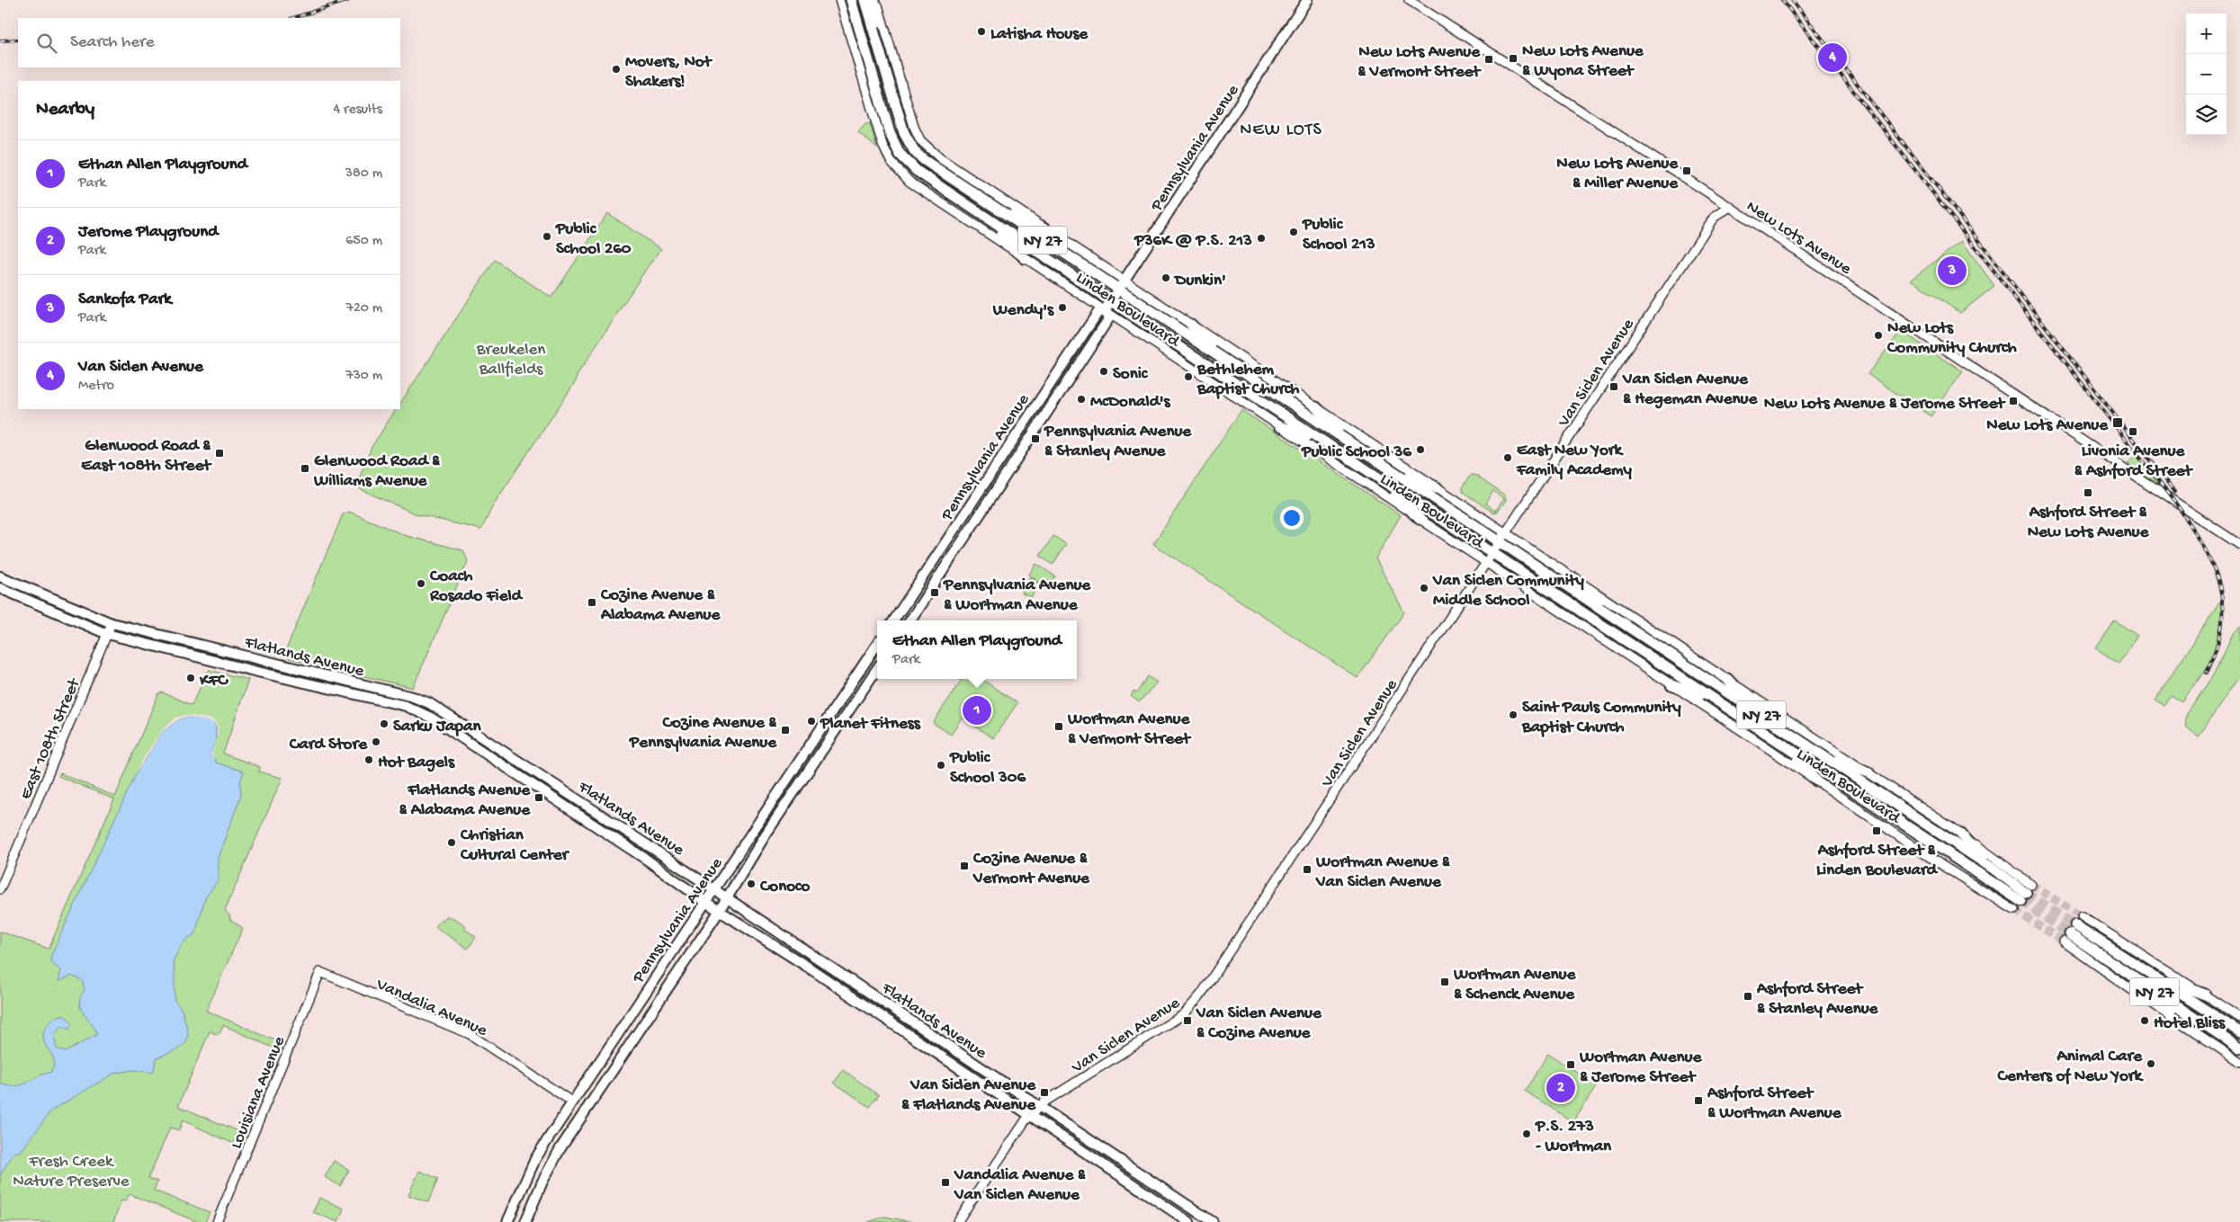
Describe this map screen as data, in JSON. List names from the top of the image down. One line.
{"streets":{"highway":["NY 27","Linden Boulevard"],"main road":["Pennsylvania Avenue","Flatlands Avenue"],"street":["New Lots Avenue","Van Siclen Avenue","East 108th Street","Vandalia Avenue","Louisiana Avenue"]},"crossings":[["Pennsylvania Avenue","Linden Boulevard"],["Pennsylvania Avenue","Flatlands Avenue"],["Pennsylvania Avenue","Vandalia Avenue"],["New Lots Avenue","Van Siclen Avenue"],["Linden Boulevard","Van Siclen Avenue"],["Van Siclen Avenue","Flatlands Avenue"],["Flatlands Avenue","East 108th Street"],["Vandalia Avenue","Louisiana Avenue"]],"districts":["NEW LOTS"],"parks":["Breukelen Ballfields","Fresh Creek Nature Preserve"],"places":{"other":["Latisha House","Movers, Not Shakers!","Public School 213","Public School 260","P36K @ P.S. 213","Dunkin'","Wendy's","New Lots Community Church","Sonic","Bethlehem Baptist Church","McDonald's","Public School 36","East New York Family Academy","Coach Rosado Field","Van Siclen Community Middle School","KFC","Saint Pauls Community Baptist Church","Planet Fitness","Sarku Japan","Card Store","Hot Bagels","Public School 306","Christian Cultural Center","Conoco","Hotel Bliss","Animal Care Centers of New York","P.S. 273 - Wortman"],"transit":["New Lots Avenue & Wyona Street","New Lots Avenue & Vermont Street","New Lots Avenue & Miller Avenue","Van Siclen Avenue & Hegeman Avenue","New Lots Avenue & Jerome Street","New Lots Avenue","Livonia Avenue & Ashford Street","Pennsylvania Avenue & Stanley Avenue","Glenwood Road & East 108th Street","Glenwood Road & Williams Avenue","Ashford Street & New Lots Avenue","Pennsylvania Avenue & Wortman Avenue","Cozine Avenue & Alabama Avenue","Wortman Avenue & Vermont Street","Cozine Avenue & Pennsylvania Avenue","Flatlands Avenue & Alabama Avenue","Ashford Street & Linden Boulevard","Cozine Avenue & Vermont Avenue","Wortman Avenue & Van Siclen Avenue","Wortman Avenue & Schenck Avenue","Ashford Street & Stanley Avenue","Van Siclen Avenue & Cozine Avenue","Wortman Avenue & Jerome Street","Van Siclen Avenue & Flatlands Avenue","Ashford Street & Wortman Avenue","Vandalia Avenue & Van Siclen Avenue"]},"page":{"map_buttons":["+","−"],"search":"Search here","pins":["4","3","1","2"],"heading":["Nearby","4 results"],"list":[{"mark":"1","name":"Ethan Allen Playground","note":"Park","value":"380 m"},{"mark":"2","name":"Jerome Playground","note":"Park","value":"650 m"},{"mark":"3","name":"Sankofa Park","note":"Park","value":"720 m"},{"mark":"4","name":"Van Siclen Avenue","note":"Metro","value":"730 m"}],"popup":["Ethan Allen Playground","Park"]}}
